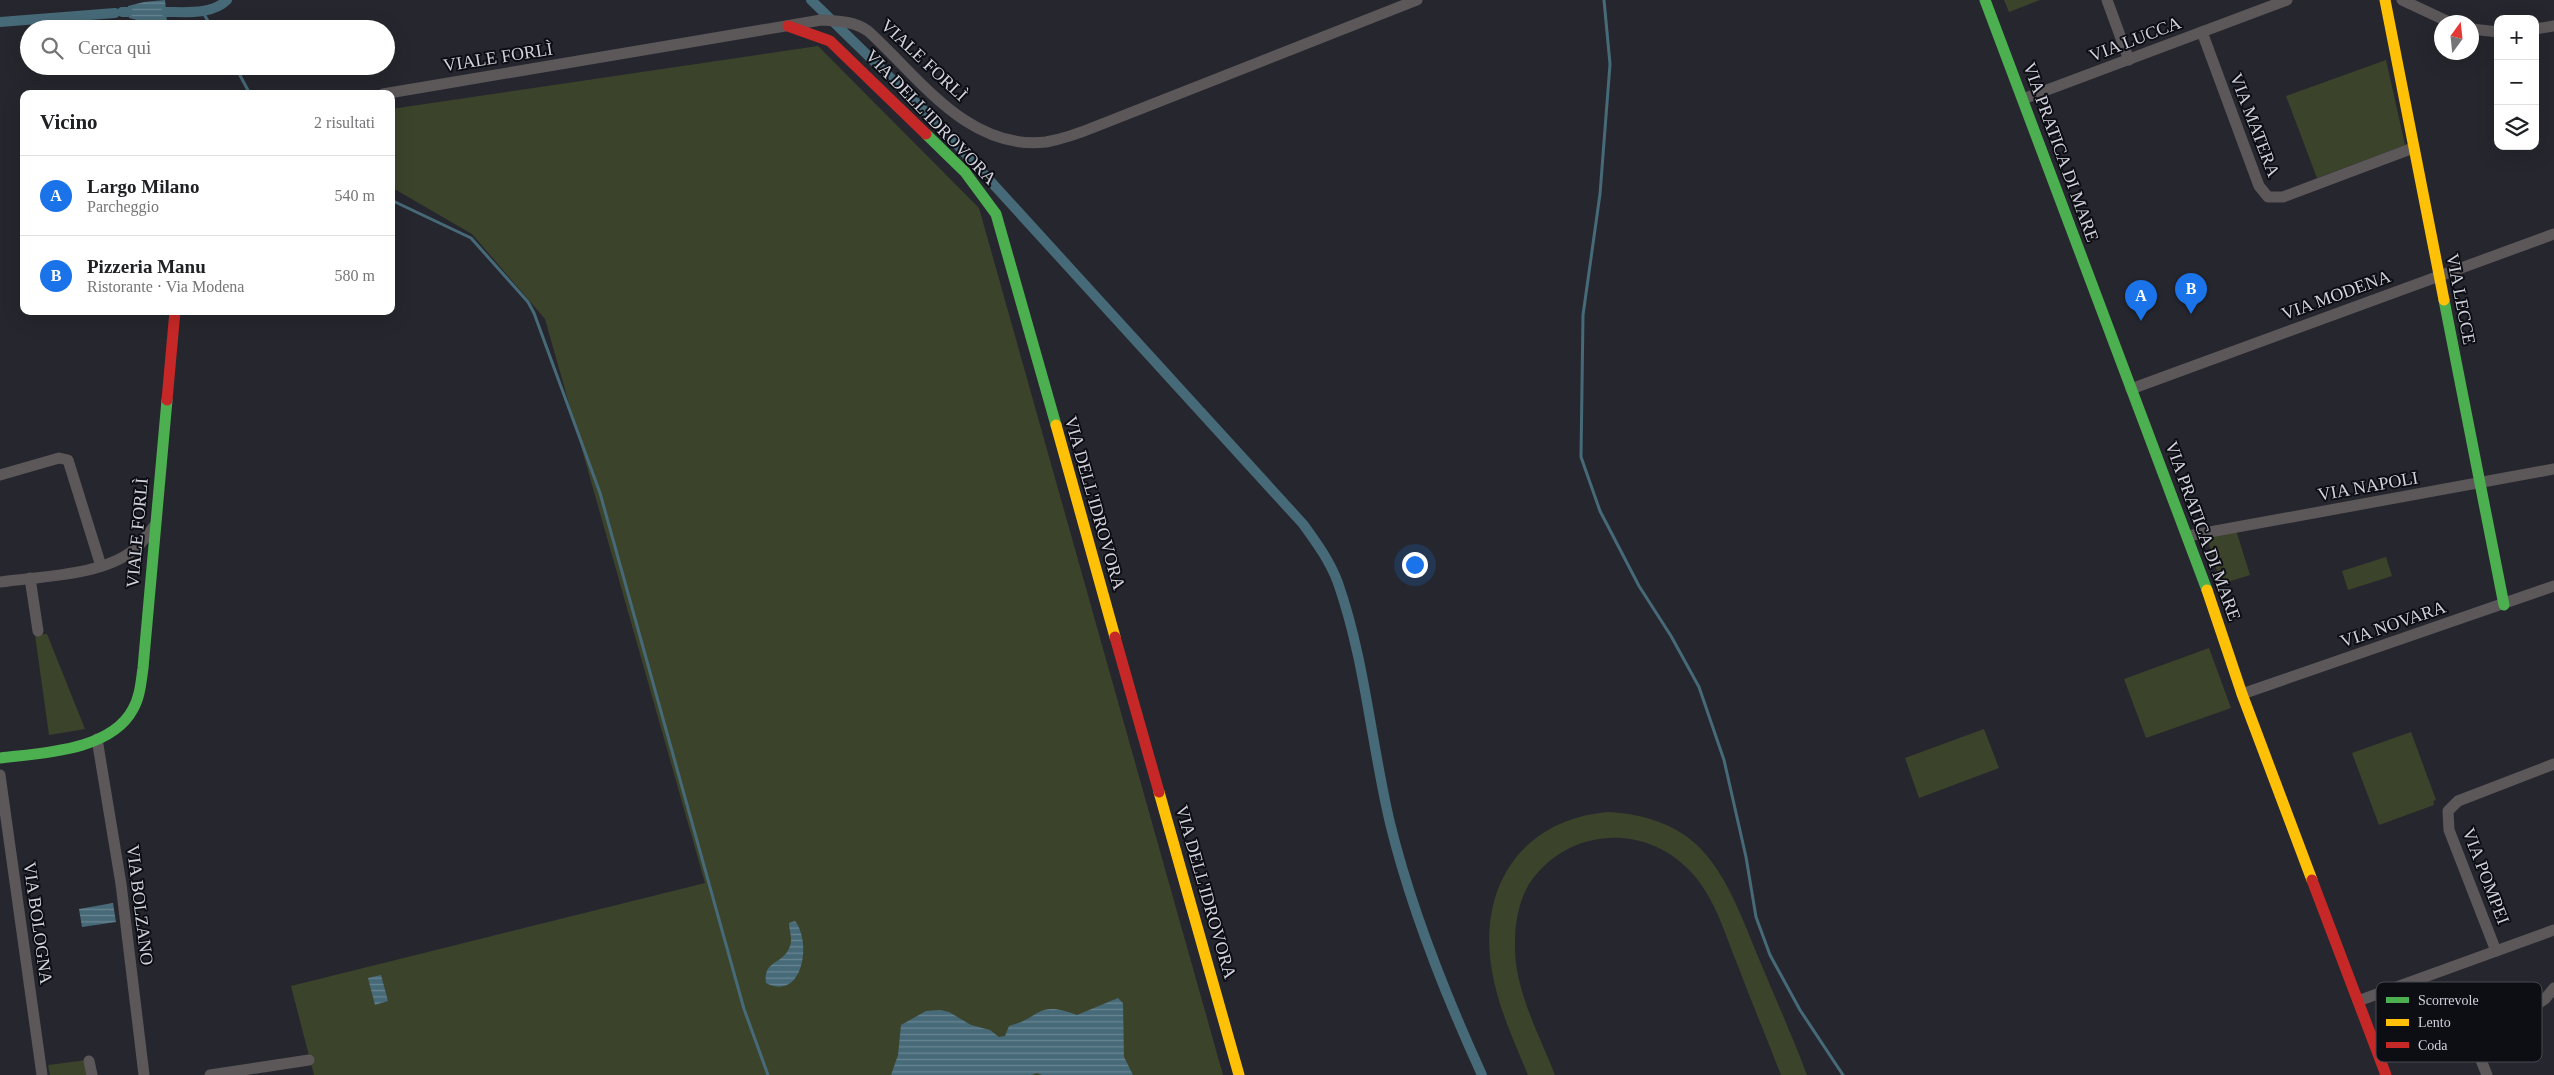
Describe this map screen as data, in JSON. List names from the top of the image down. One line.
{"streets":{"street":["VIA LUCCA","VIALE FORLÌ","VIA DELL'IDROVORA","VIA MATERA","VIA PRATICA DI MARE","VIA MODENA","VIA LECCE","VIA NAPOLI","VIA NOVARA","VIA POMPEI","VIA BOLZANO","VIA BOLOGNA"]},"crossings":[["VIA LUCCA","VIA MATERA"],["VIA LUCCA","VIA PRATICA DI MARE"],["VIALE FORLÌ","VIA DELL'IDROVORA"],["VIALE FORLÌ","VIA BOLZANO"],["VIA MATERA","VIA LECCE"],["VIA PRATICA DI MARE","VIA MODENA"],["VIA PRATICA DI MARE","VIA NAPOLI"],["VIA PRATICA DI MARE","VIA NOVARA"],["VIA MODENA","VIA LECCE"],["VIA LECCE","VIA NAPOLI"],["VIA LECCE","VIA NOVARA"]],"legend":["Scorrevole","Lento","Coda"],"north":"top","page":{"map_buttons":["+","−"],"search":"Cerca qui","heading":["Vicino","2 risultati"],"list":[{"mark":"A","name":"Largo Milano","note":"Parcheggio","value":"540 m"},{"mark":"B","name":"Pizzeria Manu","note":"Ristorante · Via Modena","value":"580 m"}],"pins":["B","A"]}}
